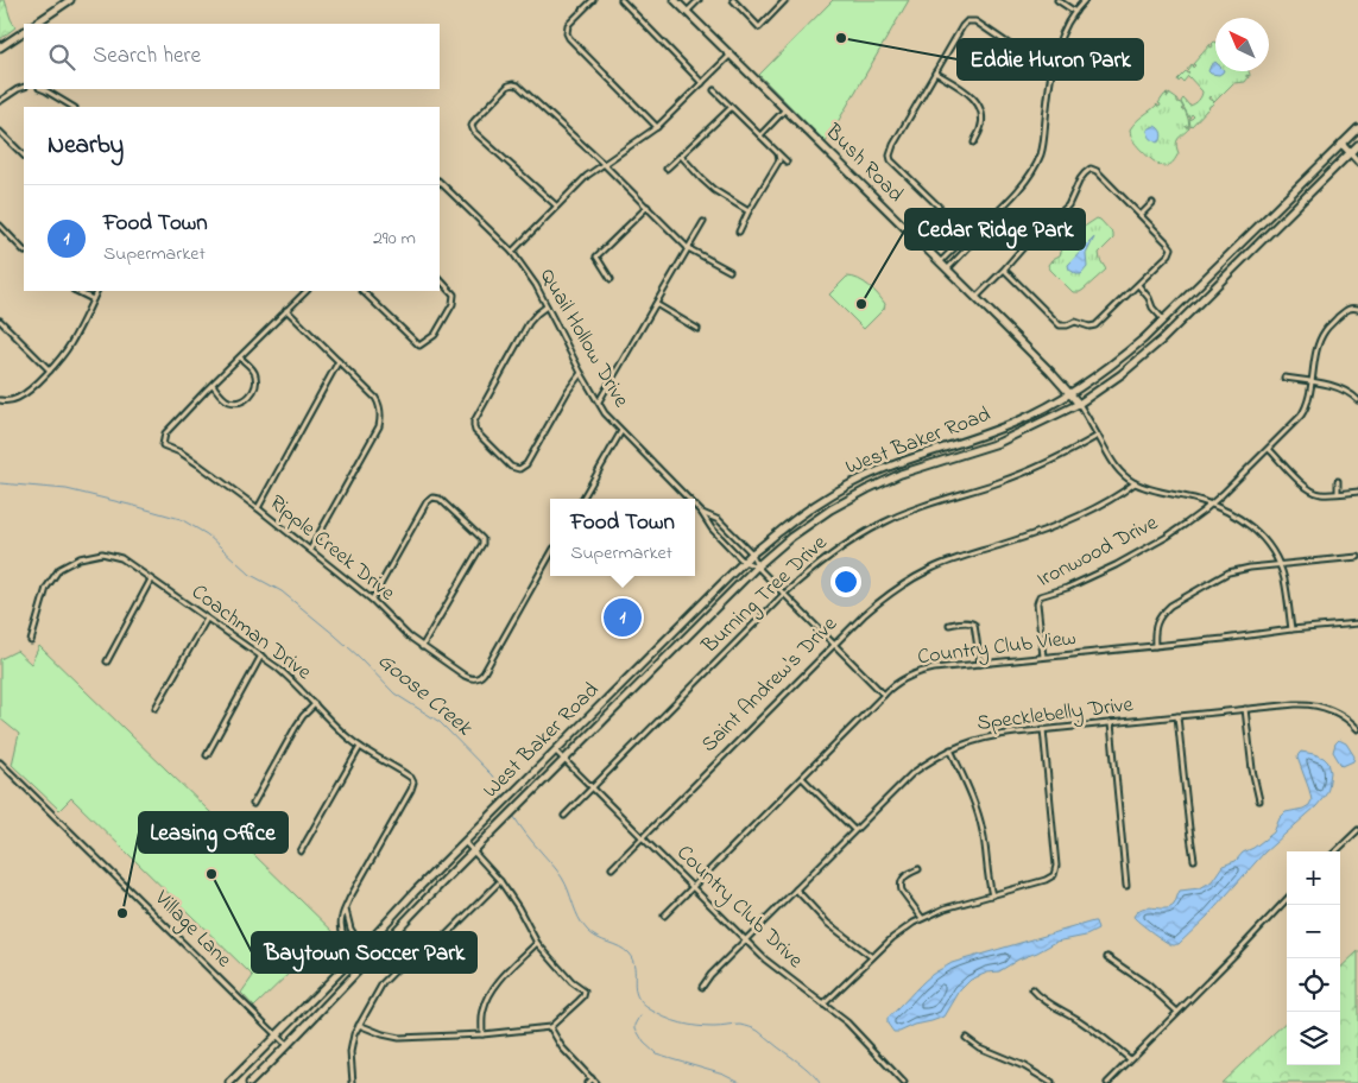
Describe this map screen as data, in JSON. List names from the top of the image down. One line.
{"streets":{"main road":["Bush Road","West Baker Road"],"street":["Quail Hollow Drive","Ripple Creek Drive","Ironwood Drive","Burning Tree Drive","Coachman Drive","Country Club View","Saint Andrew's Drive","Specklebelly Drive","Country Club Drive","Village Lane"]},"crossings":[["Bush Road","West Baker Road"],["Quail Hollow Drive","West Baker Road"],["West Baker Road","Coachman Drive"],["West Baker Road","Country Club Drive"],["West Baker Road","Village Lane"],["Ironwood Drive","Country Club View"],["Burning Tree Drive","Country Club Drive"],["Country Club View","Country Club Drive"],["Saint Andrew's Drive","Country Club Drive"],["Specklebelly Drive","Country Club Drive"]],"water":["Goose Creek"],"places":["Eddie Huron Park","Cedar Ridge Park","Baytown Soccer Park","Leasing Office"],"north":"top left","page":{"search":"Search here","heading":"Nearby","list":[{"mark":"1","name":"Food Town","note":"Supermarket","value":"290 m"}],"popup":["Food Town","Supermarket"],"pins":"1","map_buttons":["+","−"]}}
